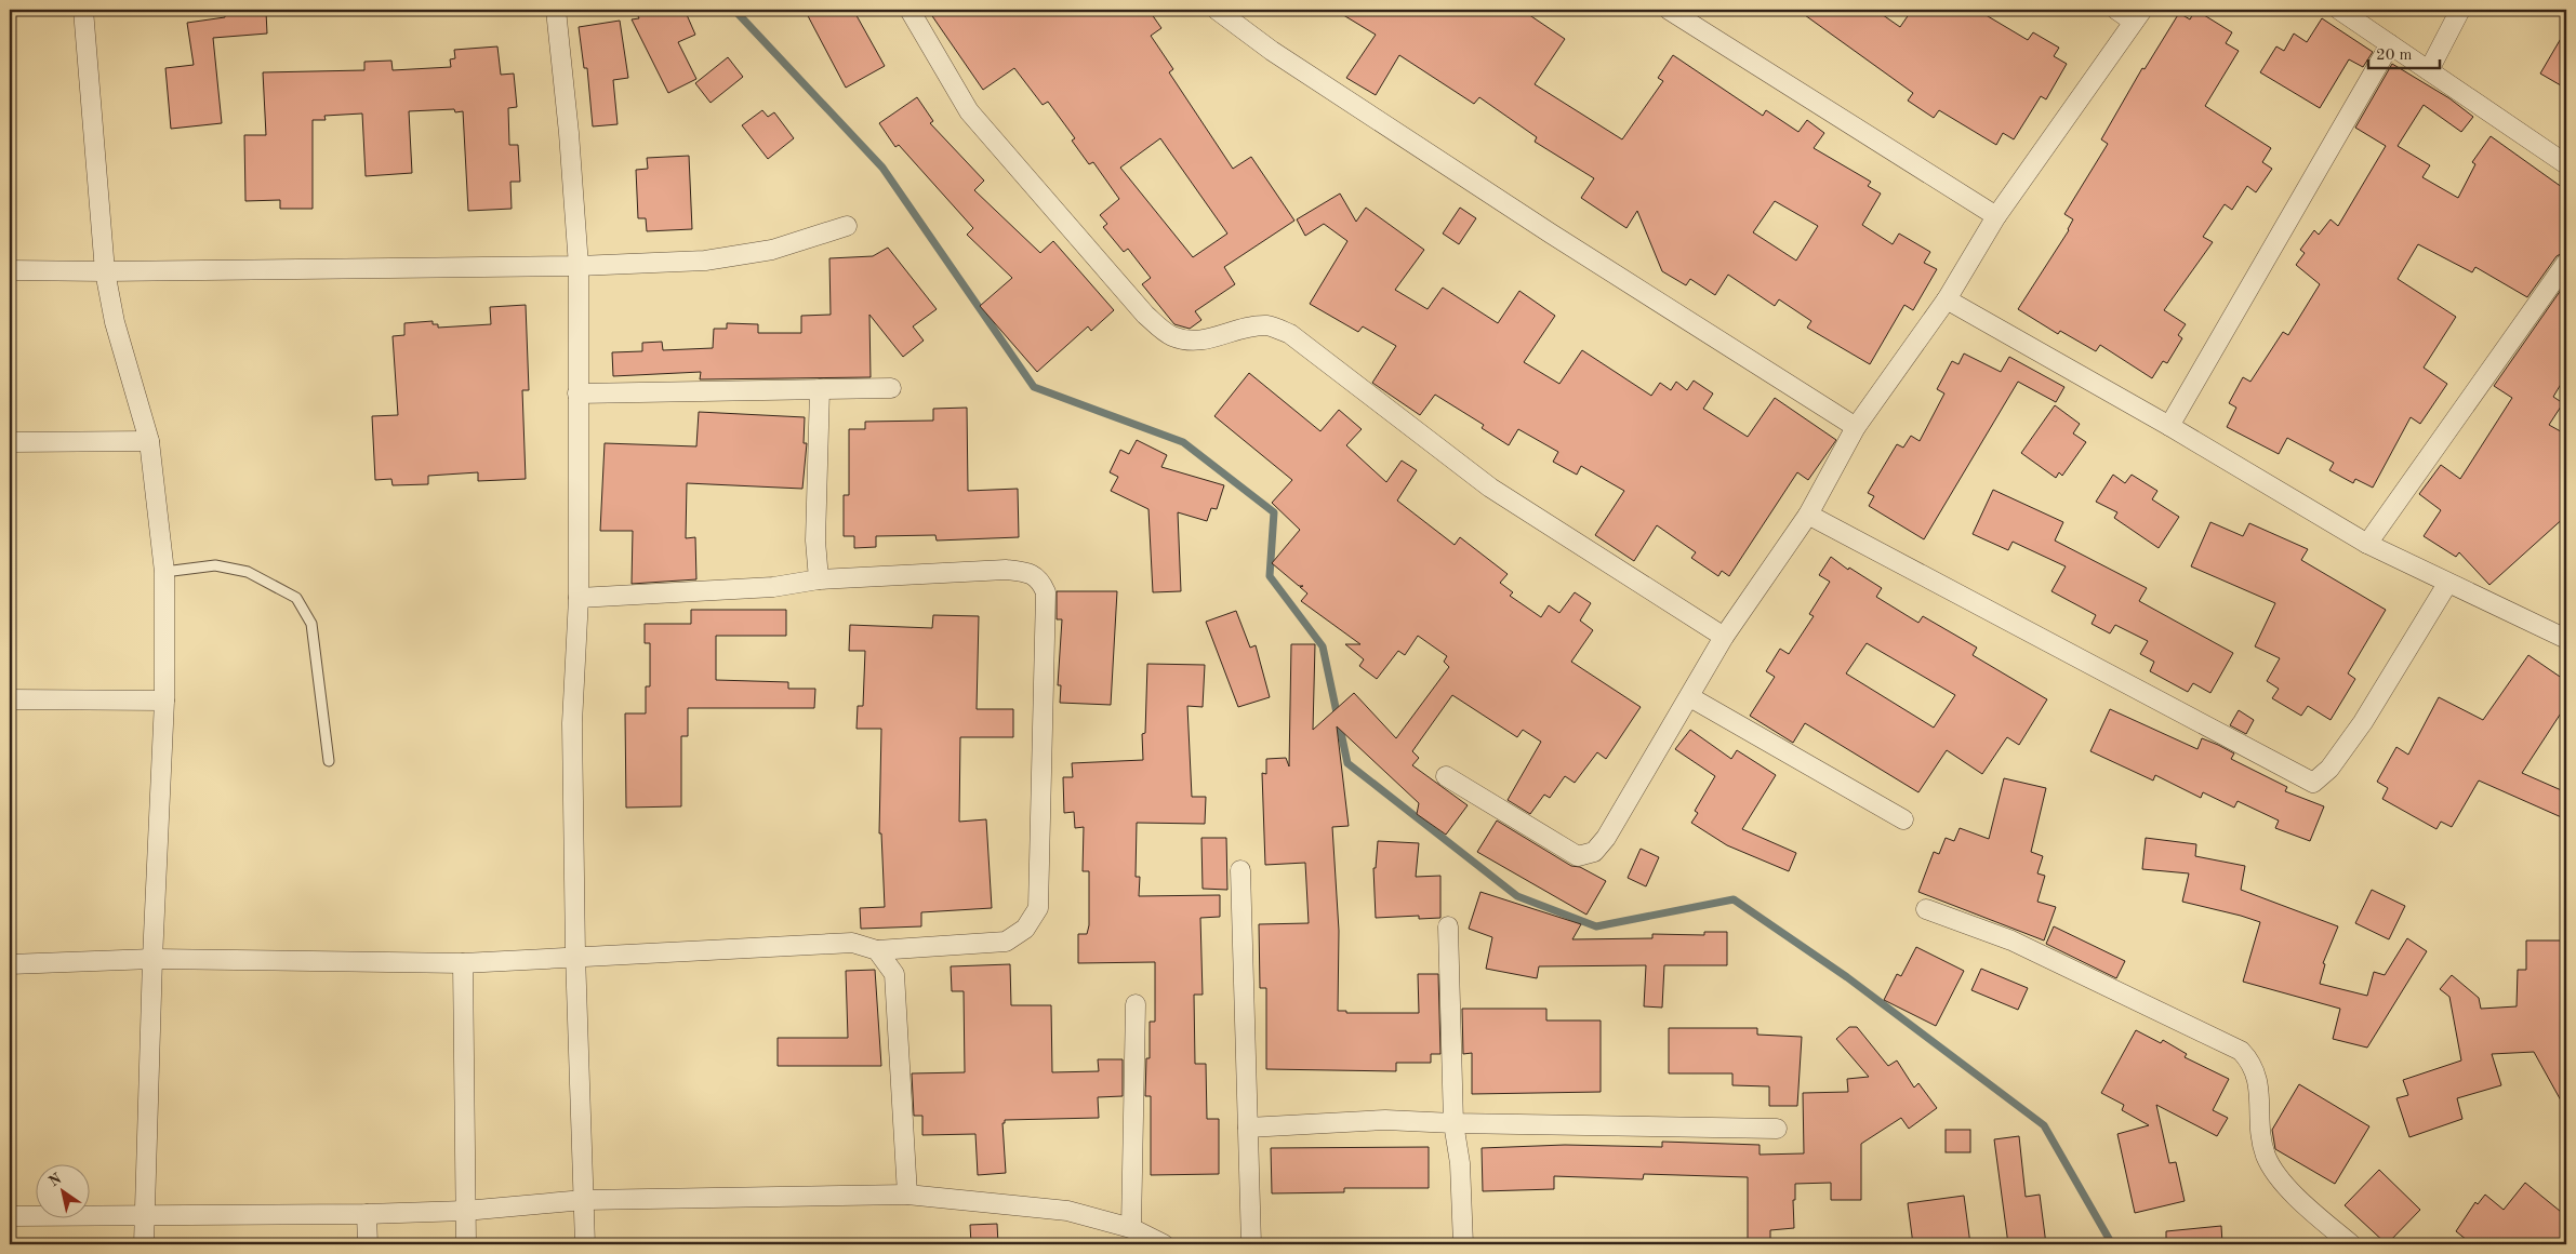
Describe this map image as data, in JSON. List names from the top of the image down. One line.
{"scale_bar":"20 m","north":"top left"}
